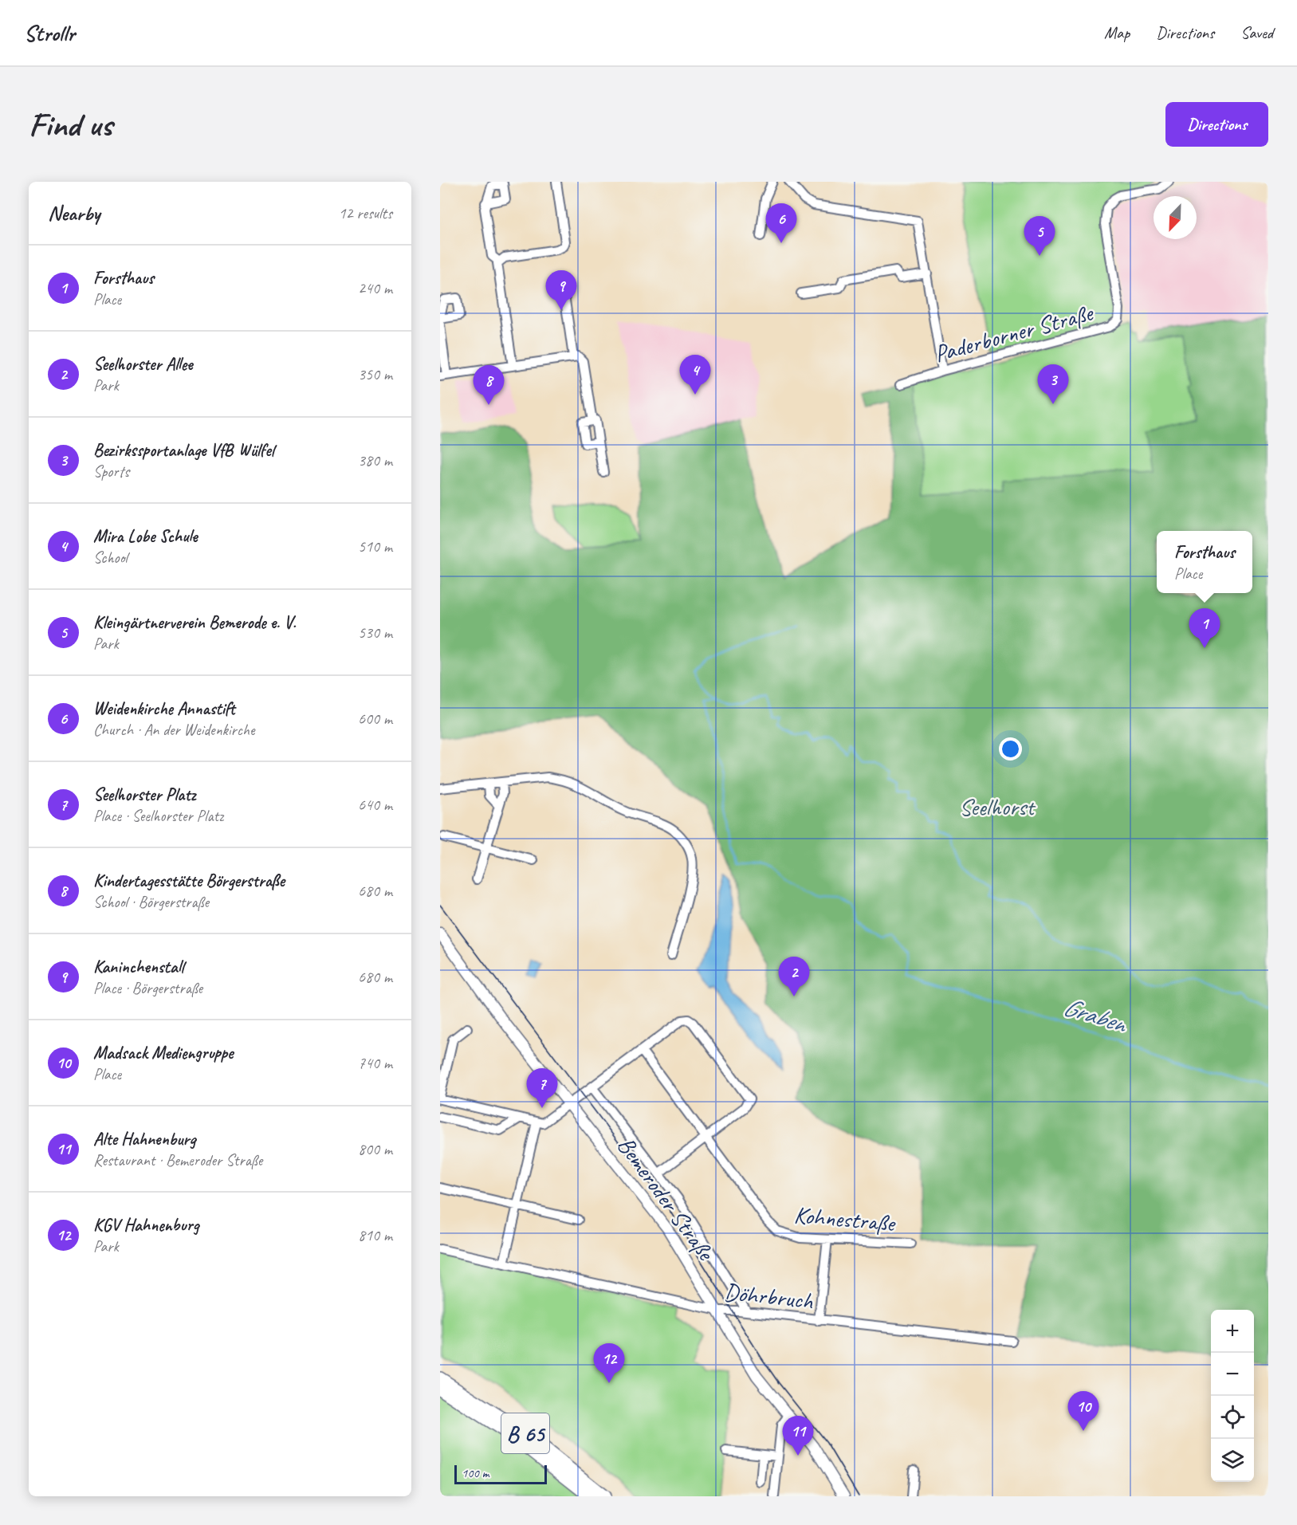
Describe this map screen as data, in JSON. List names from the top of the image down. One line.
{"streets":{"highway":["B 65"],"main road":["Bemeroder Straße"],"street":["Paderborner Straße","Kohnestraße","Döhrbruch"]},"crossings":[["Bemeroder Straße","Döhrbruch"]],"water":["Graben"],"parks":["Seelhorst"],"scale_bar":"100 m","north":"bottom left","page":{"header":"Strollr","nav":["Map","Directions","Saved"],"buttons":"Directions","title":"Find us","heading":["Nearby","12 results"],"pins":["6","5","9","4","3","8","1","2","7","12","10","11"],"list":[{"mark":"1","name":"Forsthaus","note":"Place","value":"240 m"},{"mark":"2","name":"Seelhorster Allee","note":"Park","value":"350 m"},{"mark":"3","name":"Bezirkssportanlage VfB Wülfel","note":"Sports","value":"380 m"},{"mark":"4","name":"Mira Lobe Schule","note":"School","value":"510 m"},{"mark":"5","name":"Kleingärtnerverein Bemerode e. V.","note":"Park","value":"530 m"},{"mark":"6","name":"Weidenkirche Annastift","note":"Church · An der Weidenkirche","value":"600 m"},{"mark":"7","name":"Seelhorster Platz","note":"Place · Seelhorster Platz","value":"640 m"},{"mark":"8","name":"Kindertagesstätte Börgerstraße","note":"School · Börgerstraße","value":"680 m"},{"mark":"9","name":"Kaninchenstall","note":"Place · Börgerstraße","value":"680 m"},{"mark":"10","name":"Madsack Mediengruppe","note":"Place","value":"740 m"},{"mark":"11","name":"Alte Hahnenburg","note":"Restaurant · Bemeroder Straße","value":"800 m"},{"mark":"12","name":"KGV Hahnenburg","note":"Park","value":"810 m"}],"popup":["Forsthaus","Place"],"map_buttons":["+","−"],"scale":"100 m"}}
